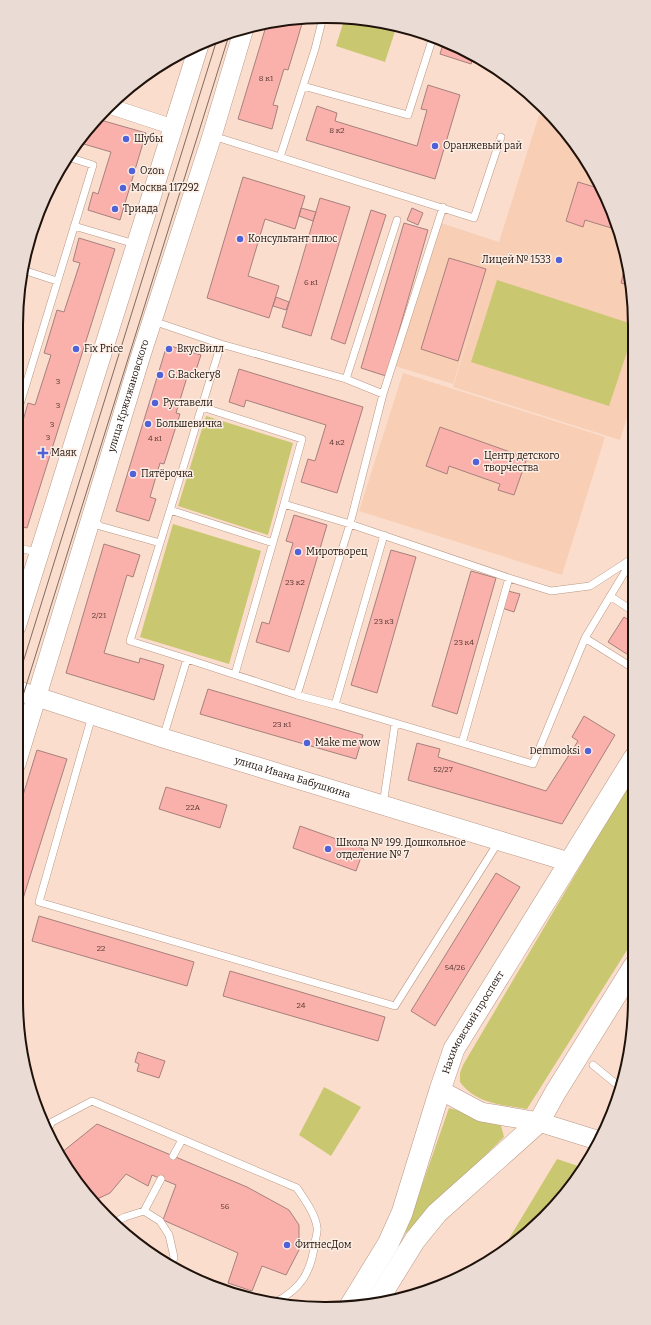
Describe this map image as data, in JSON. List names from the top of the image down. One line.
{"streets":{"main road":["Нахимовский проспект"],"street":["улица Кржижановского","улица Ивана Бабушкина"]},"crossings":[["улица Кржижановского","улица Ивана Бабушкина"],["улица Ивана Бабушкина","Нахимовский проспект"]],"places":{"other":["Шубы","Оранжевый рай","Ozon","Москва 117292","Триада","Консультант плюс","Лицей № 1533","Fix Price","ВкусВилл","G.Backery8","Руставели","Большевичка","Центр детского творчества","Пятёрочка","Миротворец","Make me wow","Demmoksi","Школа № 199. Дошкольное отделение № 7","ФитнесДом"],"health":["Маяк"]},"house_numbers":["8 к1","8 к2","6 к1","3","3","3","3","4 к1","4 к2","23 к2","2/21","23 к3","23 к4","23 к1","52/27","22А","22","54/26","24","56"]}
